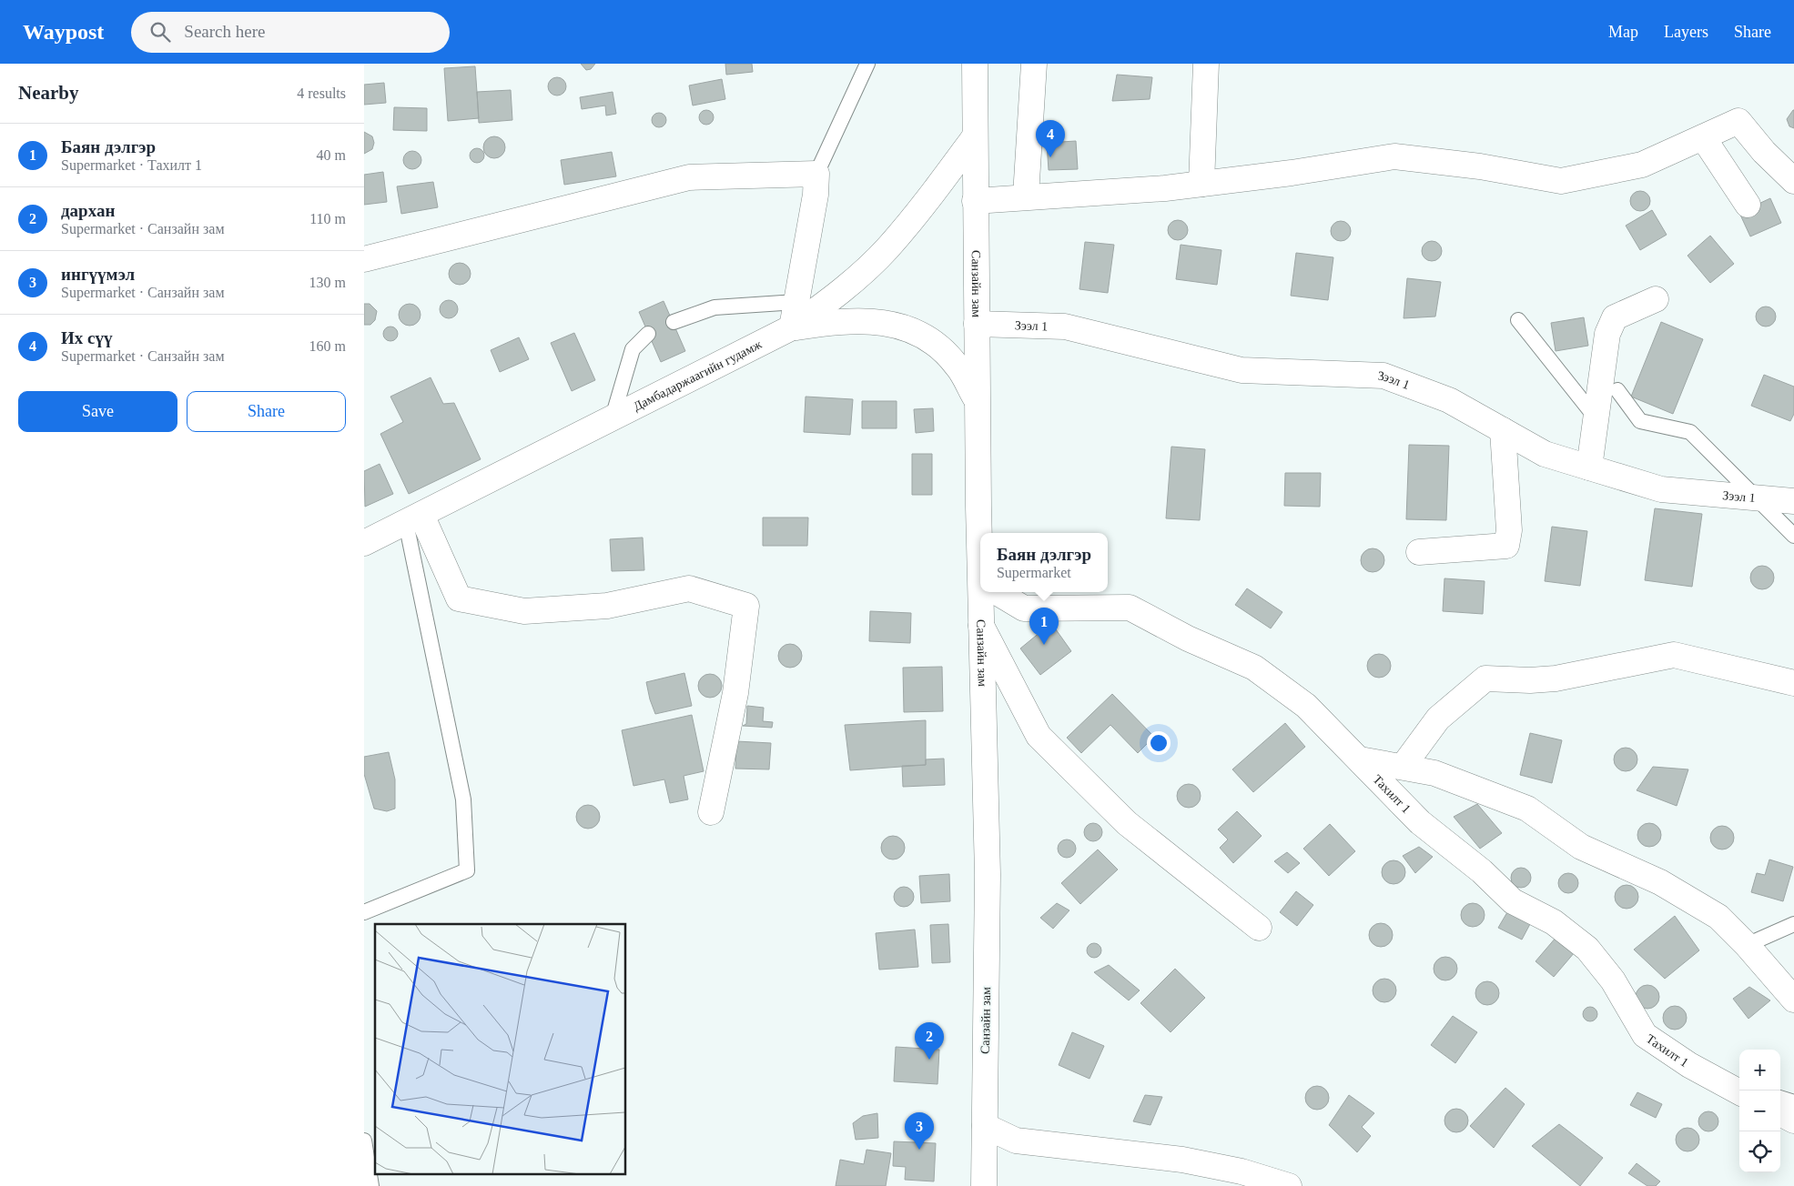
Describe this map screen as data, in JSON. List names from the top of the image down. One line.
{"streets":{"street":["Санзайн зам","Зээл 1","Дамбадаржаагийн гудамж","Тахилт 1"]},"crossings":[["Санзайн зам","Зээл 1"],["Санзайн зам","Дамбадаржаагийн гудамж"]],"page":{"header":"Waypost","search":"Search here","nav":["Map","Layers","Share"],"heading":["Nearby","4 results"],"pins":["4","1","2","3"],"list":[{"mark":"1","name":"Баян дэлгэр","note":"Supermarket · Тахилт 1","value":"40 m"},{"mark":"2","name":"дархан","note":"Supermarket · Санзайн зам","value":"110 m"},{"mark":"3","name":"ингүүмэл","note":"Supermarket · Санзайн зам","value":"130 m"},{"mark":"4","name":"Их сүү","note":"Supermarket · Санзайн зам","value":"160 m"}],"buttons":["Save","Share"],"popup":["Баян дэлгэр","Supermarket"],"map_buttons":["+","−"]}}
